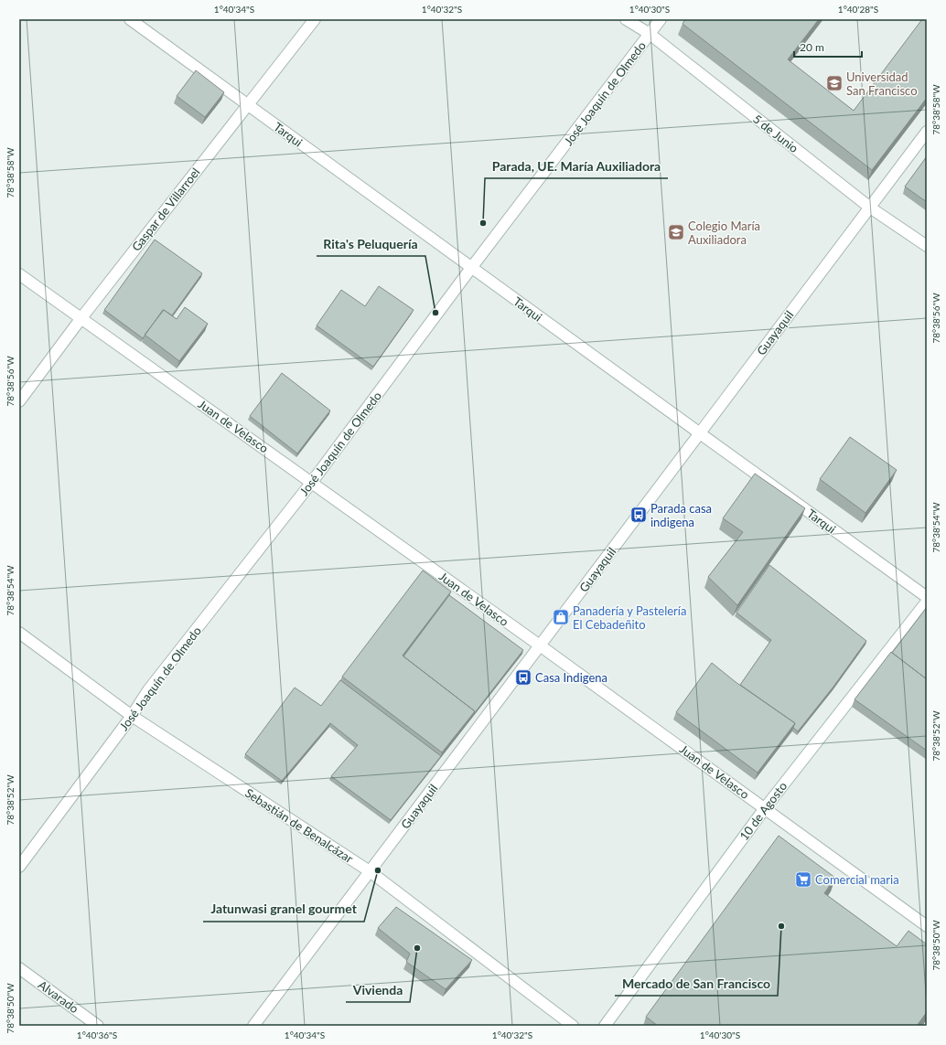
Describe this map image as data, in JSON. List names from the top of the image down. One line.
{"streets":{"street":["José Joaquín de Olmedo","5 de Junio","Tarqui","Gaspar de Villarroel","Guayaquil","Juan de Velasco","10 de Agosto","Sebastián de Benalcázar","Alvarado"]},"crossings":[["José Joaquín de Olmedo","5 de Junio"],["José Joaquín de Olmedo","Tarqui"],["José Joaquín de Olmedo","Juan de Velasco"],["José Joaquín de Olmedo","Sebastián de Benalcázar"],["5 de Junio","Guayaquil"],["Tarqui","Gaspar de Villarroel"],["Tarqui","Guayaquil"],["Gaspar de Villarroel","Juan de Velasco"],["Guayaquil","Juan de Velasco"],["Guayaquil","Sebastián de Benalcázar"],["Juan de Velasco","10 de Agosto"]],"places":{"school or university":["Universidad San Francisco","Colegio María Auxiliadora"],"other":["Parada, UE. María Auxiliadora","Rita's Peluquería","Jatunwasi granel gourmet","Mercado de San Francisco","Vivienda"],"bus stop":["Parada casa indigena","Casa Indigena"],"shop":["Panadería y Pastelería El Cebadeñito"],"supermarket":["Comercial maria"]},"scale_bar":"20 m","coordinates":["1°40'34\"S","1°40'32\"S","1°40'30\"S","1°40'28\"S","78°38'58\"W","78°38'56\"W","78°38'54\"W","78°38'52\"W","78°38'50\"W","1°40'36\"S"]}
